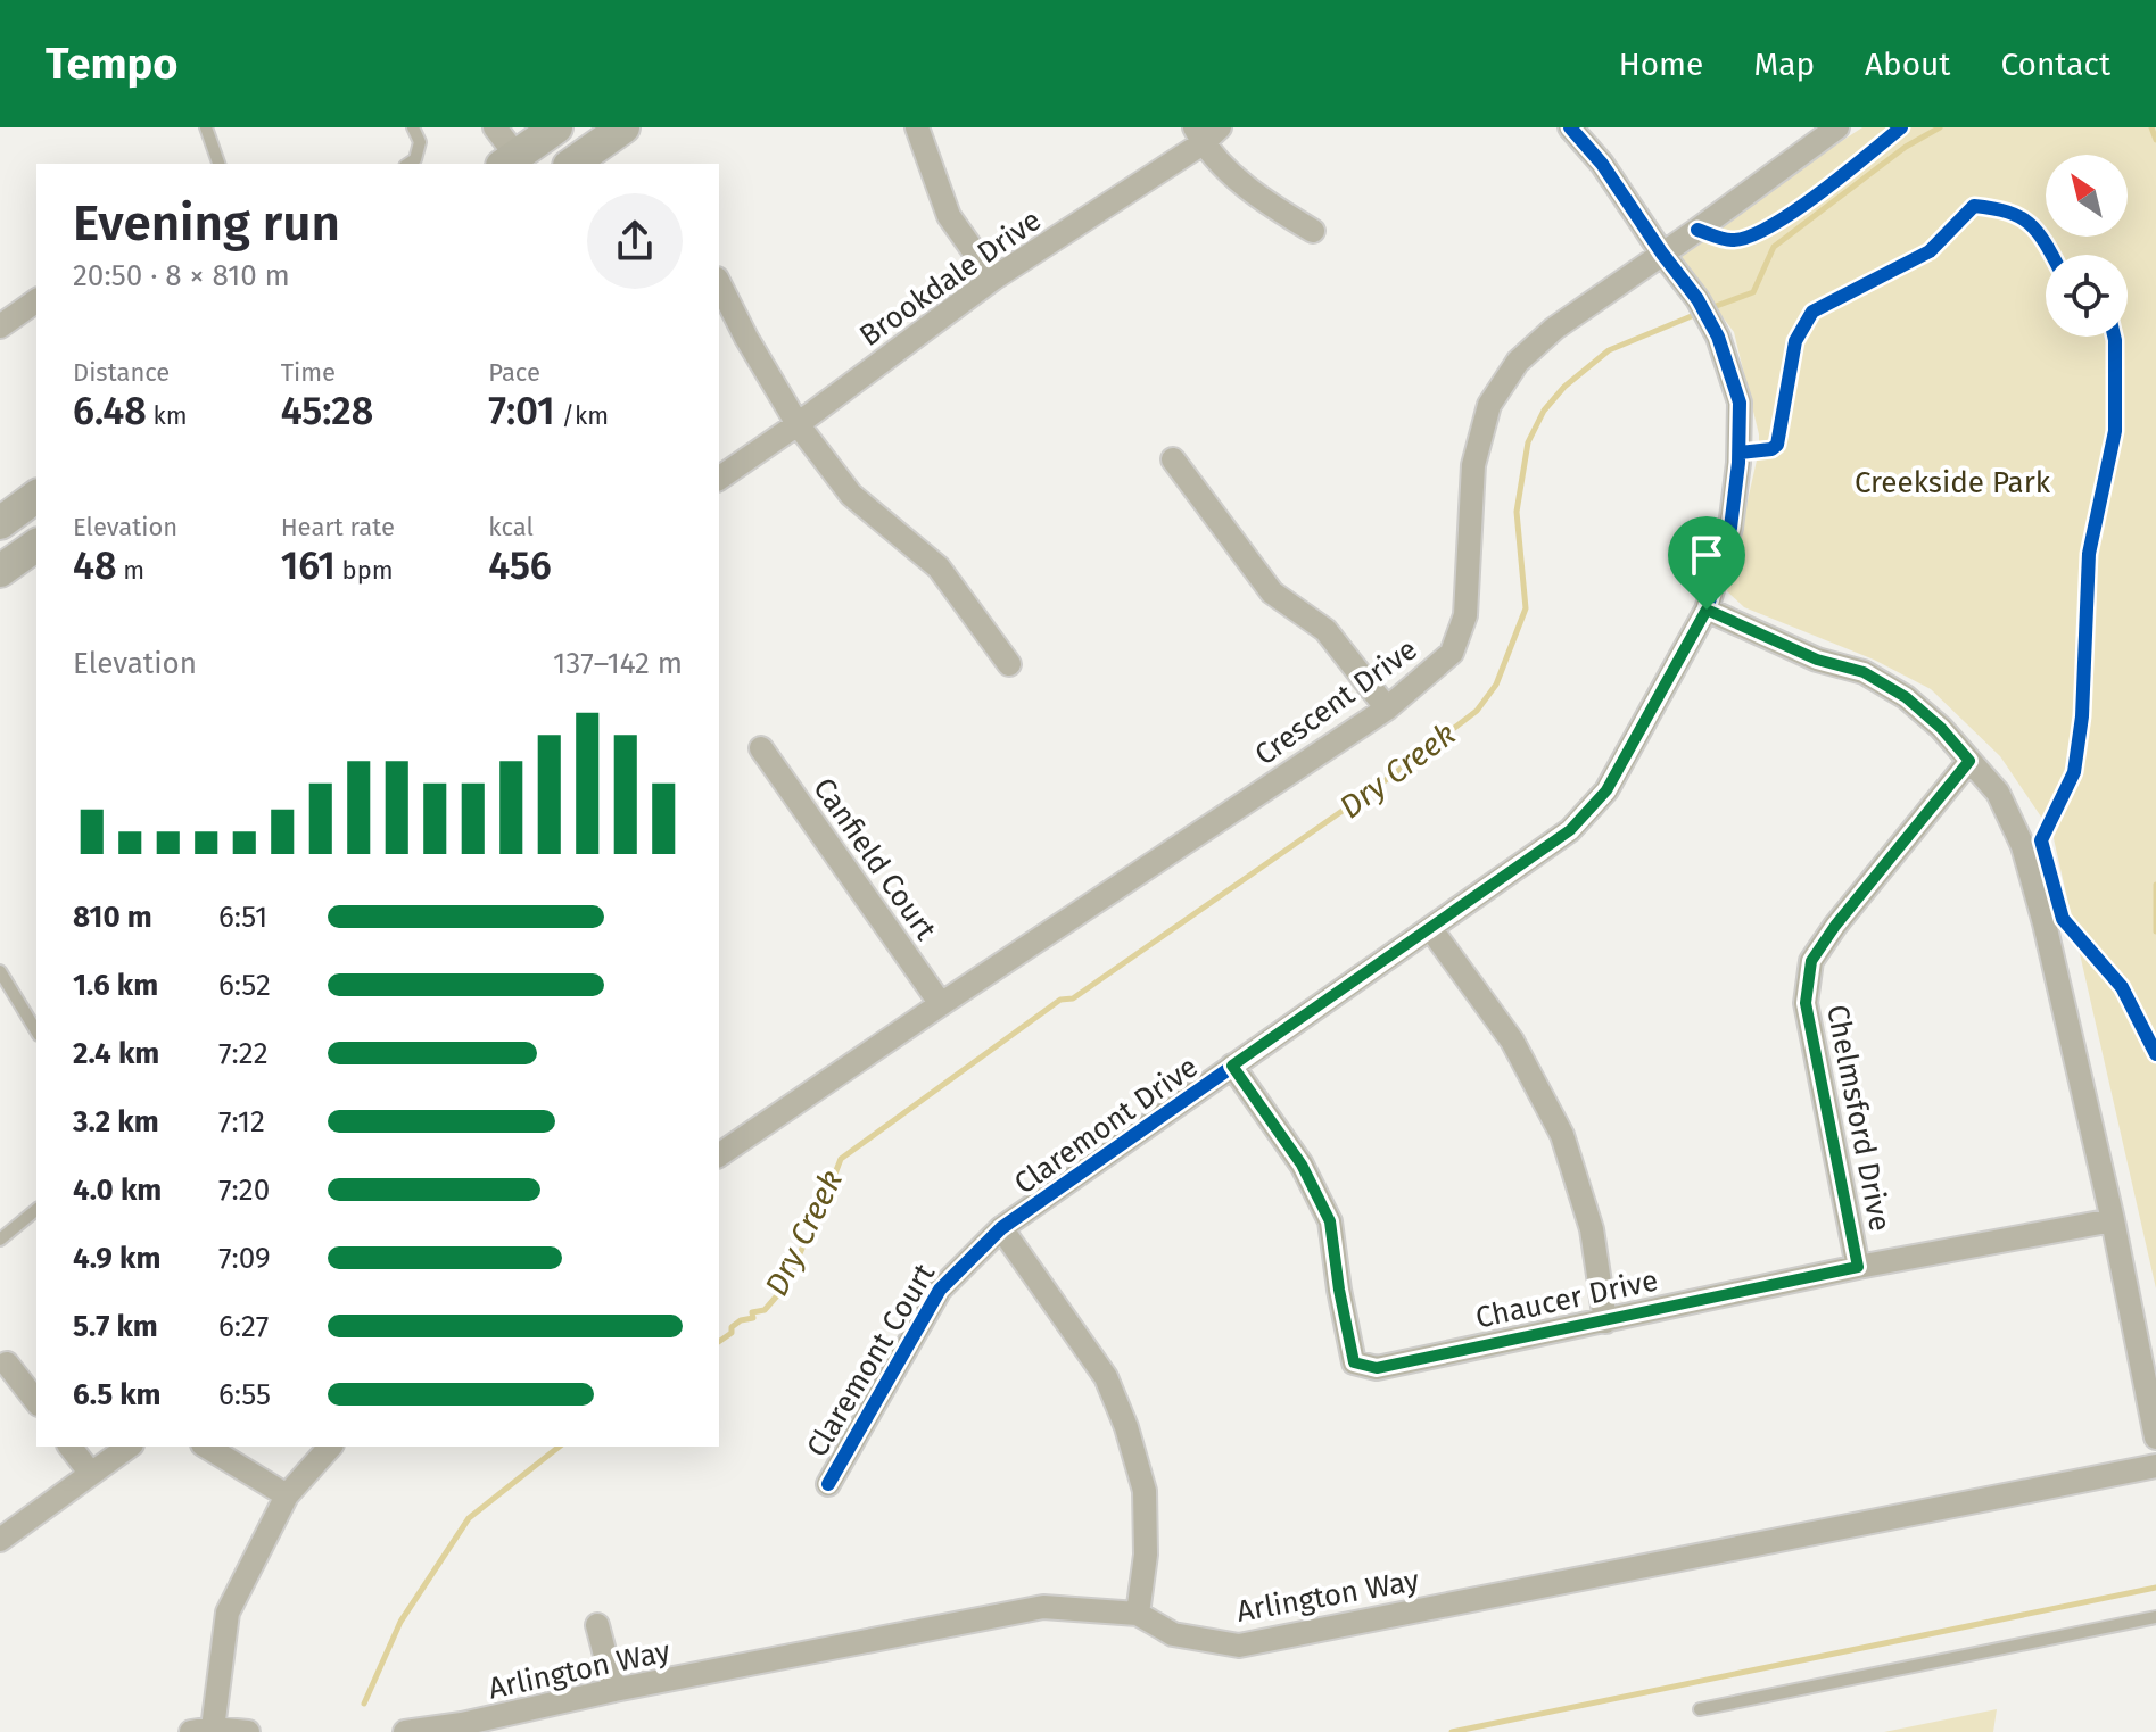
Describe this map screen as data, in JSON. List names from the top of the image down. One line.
{"streets":{"street":["Brookdale Drive","Crescent Drive","Canfield Court","Chelmsford Drive","Claremont Drive","Chaucer Drive","Claremont Court","Arlington Way"]},"crossings":[["Crescent Drive","Canfield Court"],["Crescent Drive","Claremont Drive"],["Chelmsford Drive","Chaucer Drive"],["Claremont Drive","Chaucer Drive"],["Claremont Drive","Claremont Court"],["Claremont Drive","Arlington Way"]],"water":["Dry Creek"],"parks":["Creekside Park"],"north":"top left","page":{"header":"Tempo","nav":["Home","Map","About","Contact"],"heading":["Evening run","20:50 · 8 × 810 m"],"stats":[["Distance","6.48 km"],["Time","45:28"],["Pace","7:01 /km"],["Elevation","48 m"],["Heart rate","161 bpm"],["kcal","456"]],"chart":["Elevation","137–142 m"],"list":[{"name":"810 m","note":"6:51"},{"name":"1.6 km","note":"6:52"},{"name":"2.4 km","note":"7:22"},{"name":"3.2 km","note":"7:12"},{"name":"4.0 km","note":"7:20"},{"name":"4.9 km","note":"7:09"},{"name":"5.7 km","note":"6:27"},{"name":"6.5 km","note":"6:55"}]}}
